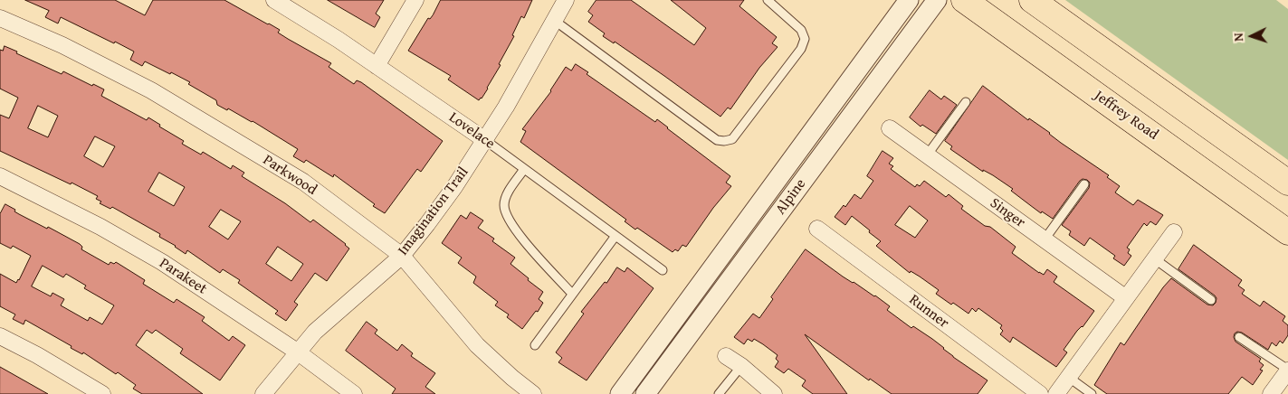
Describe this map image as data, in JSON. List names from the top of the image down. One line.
{"streets":{"main road":["Jeffrey Road"],"street":["Lovelace","Parkwood","Alpine","Imagination Trail","Singer","Parakeet","Runner"]},"crossings":[["Lovelace","Imagination Trail"],["Parkwood","Imagination Trail"],["Imagination Trail","Parakeet"]],"north":"left"}
